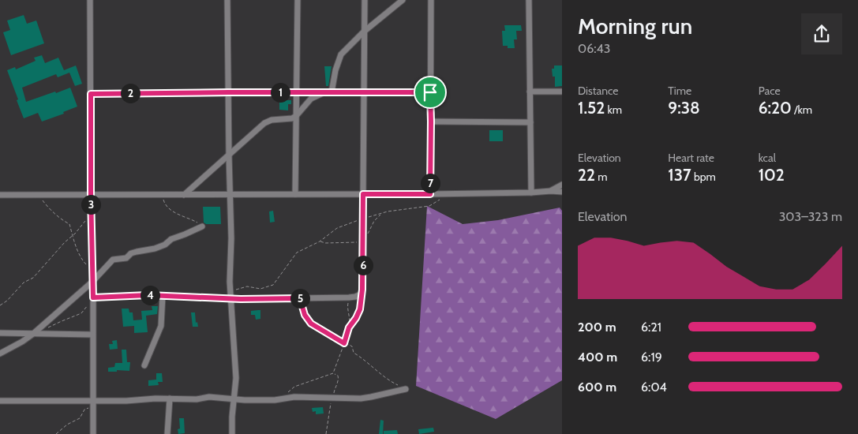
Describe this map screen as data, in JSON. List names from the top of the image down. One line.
{"page":{"heading":["Morning run","06:43"],"stats":[["Distance","1.52 km"],["Time","9:38"],["Pace","6:20 /km"],["Elevation","22 m"],["Heart rate","137 bpm"],["kcal","102"]],"pins":["1","2","7","3","6","4","5"],"chart":["Elevation","303–323 m"],"list":[{"name":"200 m","note":"6:21"},{"name":"400 m","note":"6:19"},{"name":"600 m","note":"6:04"}]}}
